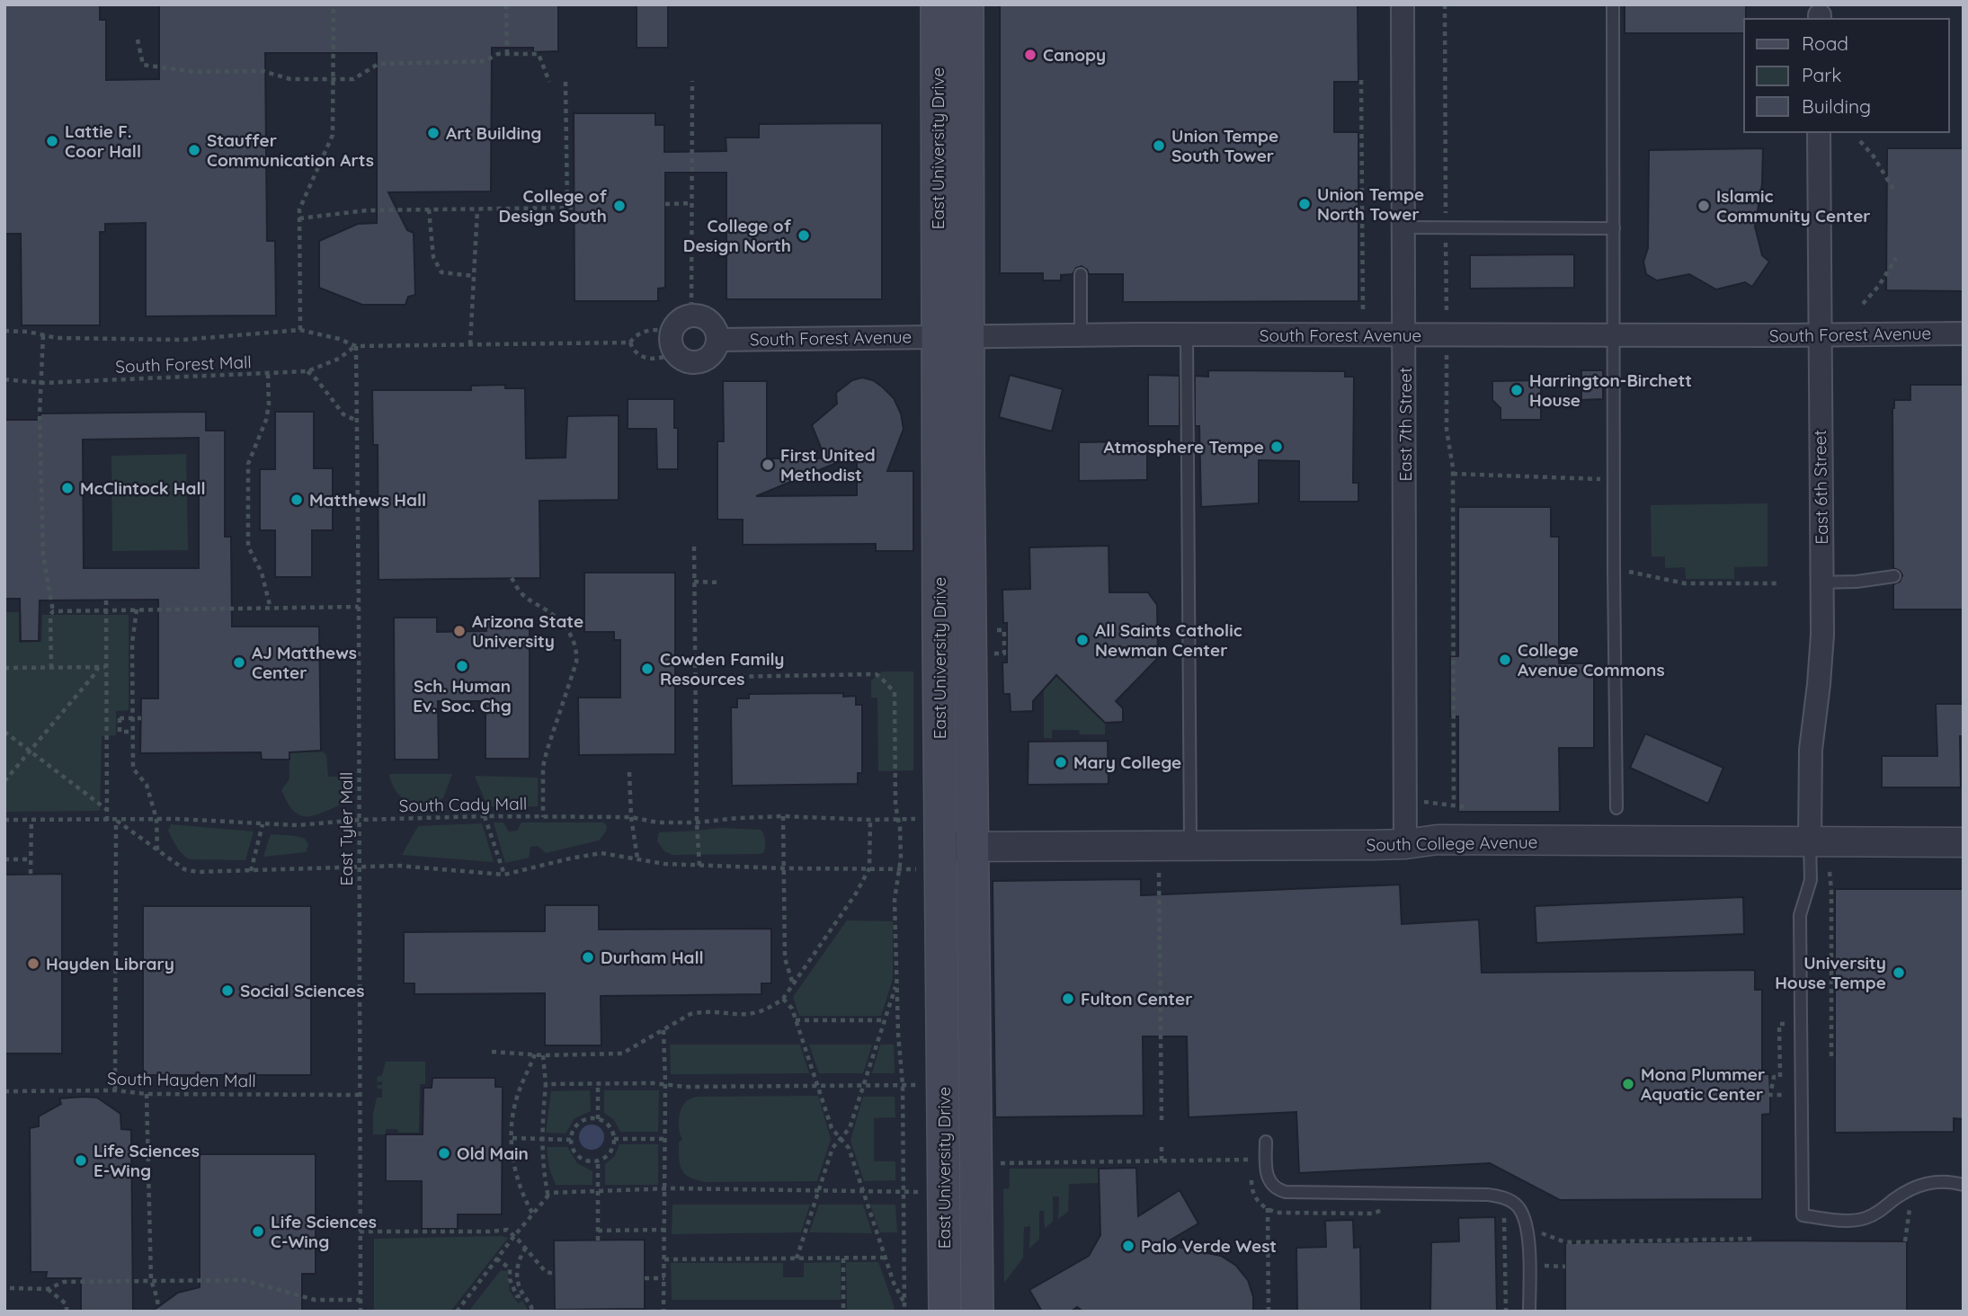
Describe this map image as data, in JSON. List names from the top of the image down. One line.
{"streets":{"main road":["East University Drive"],"street":["South Forest Avenue","East 7th Street","East 6th Street","South College Avenue"],"path":["South Forest Mall","South Cady Mall","East Tyler Mall","South Hayden Mall"]},"crossings":[["East University Drive","South Forest Avenue"],["East University Drive","South College Avenue"],["South Forest Avenue","South Forest Mall"],["South Forest Avenue","East 7th Street"],["South Forest Avenue","East 6th Street"],["South Forest Mall","East Tyler Mall"],["East 7th Street","South College Avenue"],["East 6th Street","South College Avenue"],["South Cady Mall","East Tyler Mall"],["East Tyler Mall","South Hayden Mall"]],"places":["Canopy","Art Building","Lattie F. Coor Hall","Union Tempe South Tower","Stauffer Communication Arts","Union Tempe North Tower","College of Design South","Islamic Community Center","College of Design North","Harrington-Birchett House","Atmosphere Tempe","First United Methodist","McClintock Hall","Matthews Hall","Arizona State University","All Saints Catholic Newman Center","College Avenue Commons","AJ Matthews Center","Sch. Human Ev. Soc. Chg","Cowden Family Resources","Mary College","Durham Hall","Hayden Library","University House Tempe","Social Sciences","Fulton Center","Mona Plummer Aquatic Center","Old Main","Life Sciences E-Wing","Life Sciences C-Wing","Palo Verde West"],"legend":["Road","Park","Building"]}
